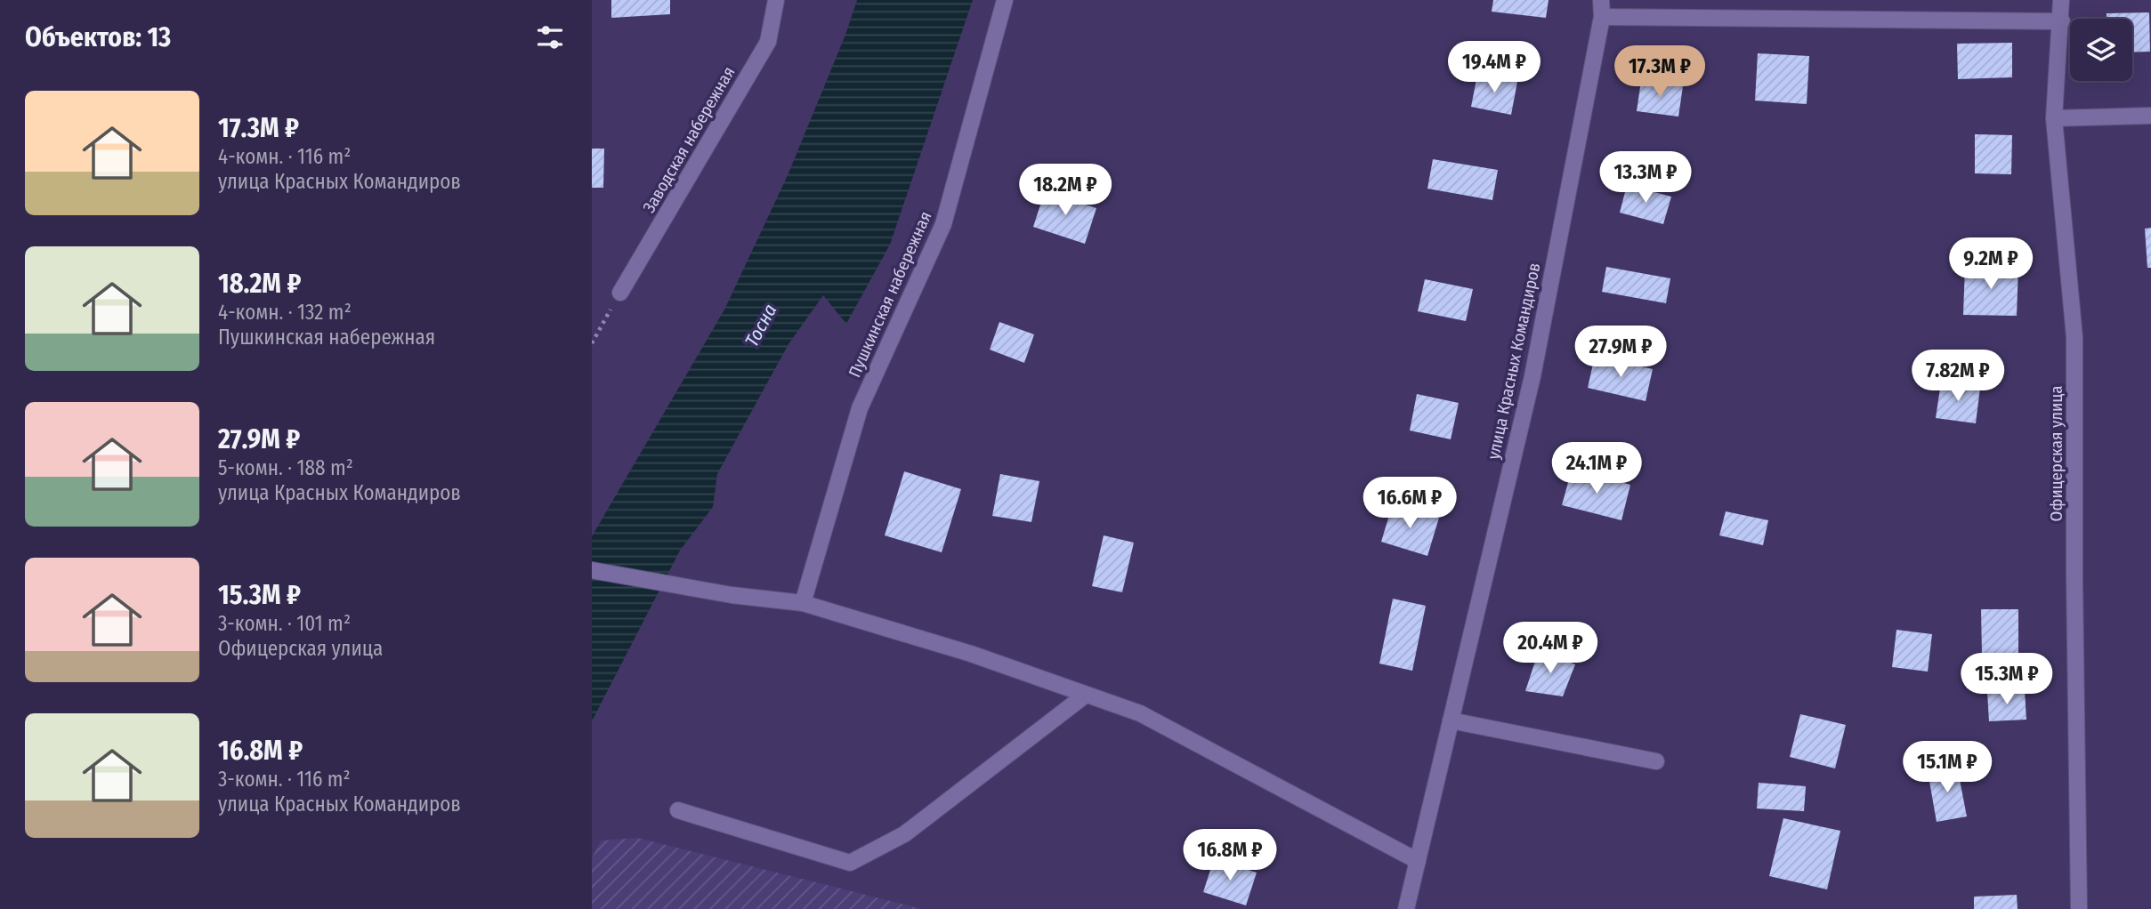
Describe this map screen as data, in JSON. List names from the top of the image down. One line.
{"streets":{"street":["Заводская набережная","Пушкинская набережная","улица Красных Командиров","Офицерская улица"]},"water":["Тосна"],"page":{"heading":"Объектов: 13","price":["19.4M ₽","17.3M ₽","13.3M ₽","18.2M ₽","9.2M ₽","27.9M ₽","7.82M ₽","24.1M ₽","16.6M ₽","20.4M ₽","15.3M ₽","15.1M ₽","16.8M ₽"],"list":[{"name":"17.3M ₽","note":"4-комн. · 116 m² · улица Красных Командиров"},{"name":"18.2M ₽","note":"4-комн. · 132 m² · Пушкинская набережная"},{"name":"27.9M ₽","note":"5-комн. · 188 m² · улица Красных Командиров"},{"name":"15.3M ₽","note":"3-комн. · 101 m² · Офицерская улица"},{"name":"16.8M ₽","note":"3-комн. · 116 m² · улица Красных Командиров"}]}}
